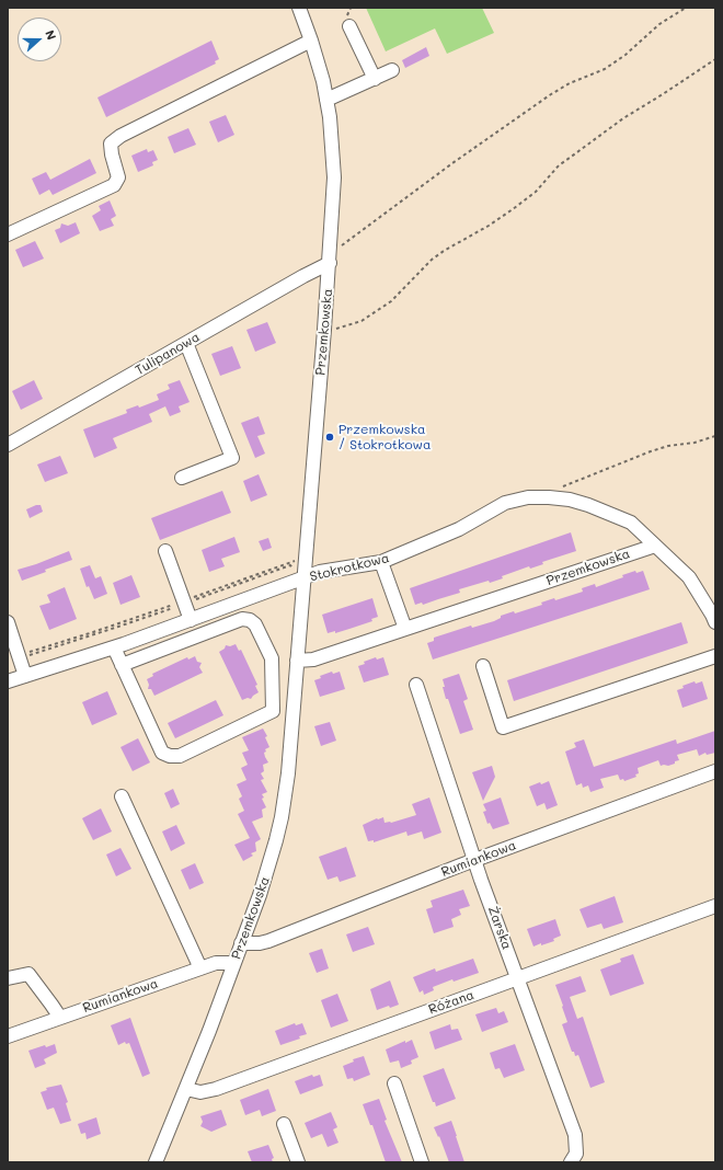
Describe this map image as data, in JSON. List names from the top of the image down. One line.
{"streets":{"street":["Przemkowska","Tulipanowa","Stokrotkowa","Rumiankowa","Żarska","Różana"]},"crossings":[["Przemkowska","Tulipanowa"],["Przemkowska","Stokrotkowa"],["Przemkowska","Rumiankowa"],["Przemkowska","Różana"],["Rumiankowa","Żarska"],["Żarska","Różana"]],"places":["Przemkowska / Stokrotkowa"],"north":"right"}
